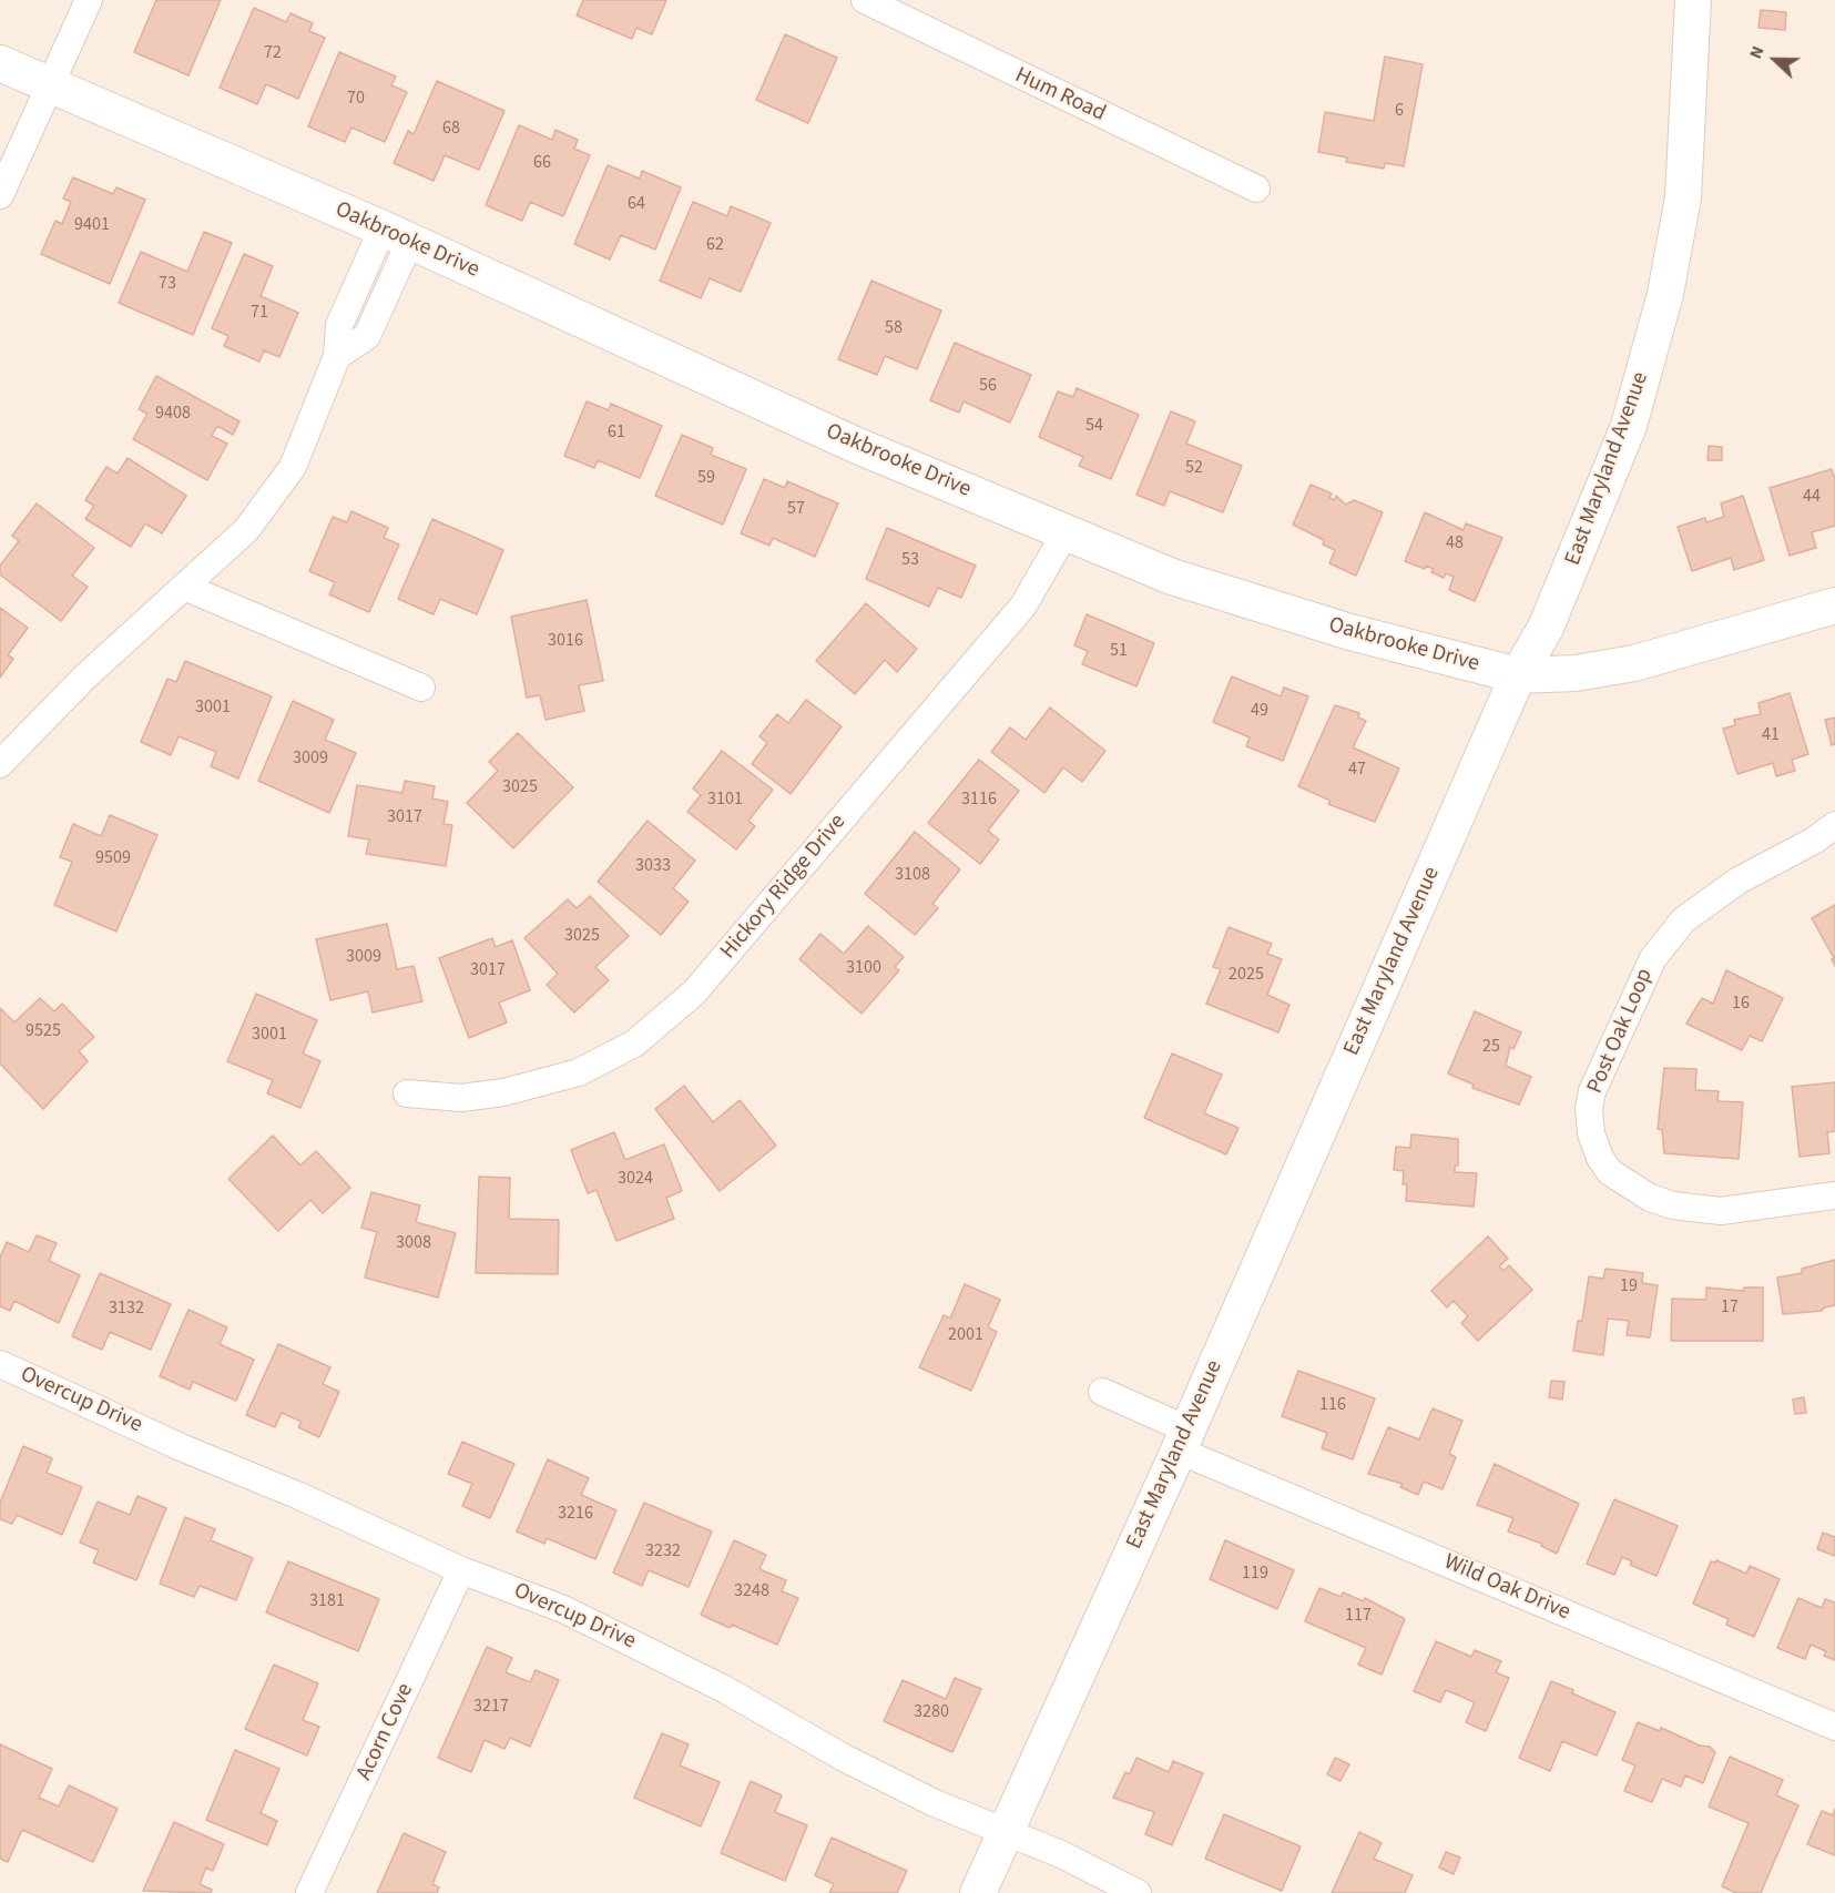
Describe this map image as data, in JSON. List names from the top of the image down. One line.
{"streets":{"street":["Hum Road","Oakbrooke Drive","East Maryland Avenue","Hickory Ridge Drive","Post Oak Loop","Overcup Drive","Wild Oak Drive","Acorn Cove"]},"crossings":[["Oakbrooke Drive","East Maryland Avenue"],["Oakbrooke Drive","Hickory Ridge Drive"],["East Maryland Avenue","Overcup Drive"],["East Maryland Avenue","Wild Oak Drive"],["Overcup Drive","Acorn Cove"]],"house_numbers":["72","70","6","68","66","64","9401","62","73","71","58","56","9408","54","61","52","59","44","57","48","53","3016","51","3001","49","41","3009","47","3025","3101","3116","3017","9509","3033","3108","3025","3009","3100","3017","2025","16","9525","3001","25","3024","3008","19","17","3132","2001","116","3216","3232","119","3248","3181","117","3217","3280"],"north":"left"}
